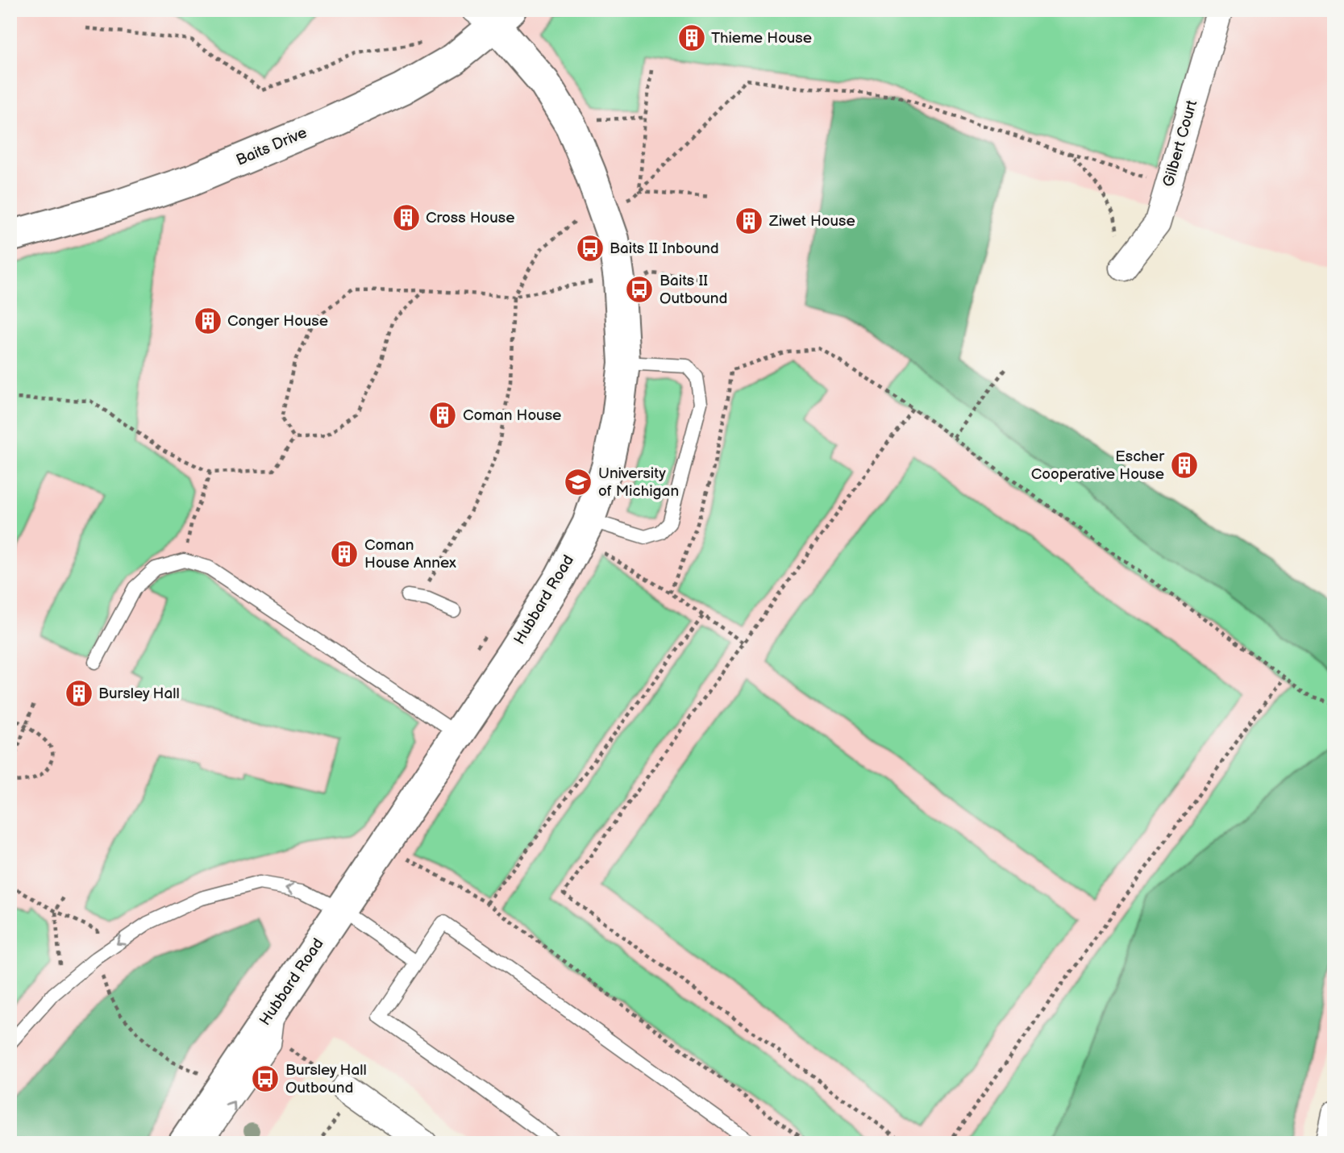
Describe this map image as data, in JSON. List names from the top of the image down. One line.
{"streets":{"street":["Gilbert Court","Baits Drive","Hubbard Road"]},"crossings":[["Baits Drive","Hubbard Road"]],"places":{"building":["Thieme House","Cross House","Ziwet House","Conger House","Coman House","Escher Cooperative House","Coman House Annex","Bursley Hall"],"bus stop":["Baits II Inbound","Baits II Outbound","Bursley Hall Outbound"],"school or university":["University of Michigan"]}}
